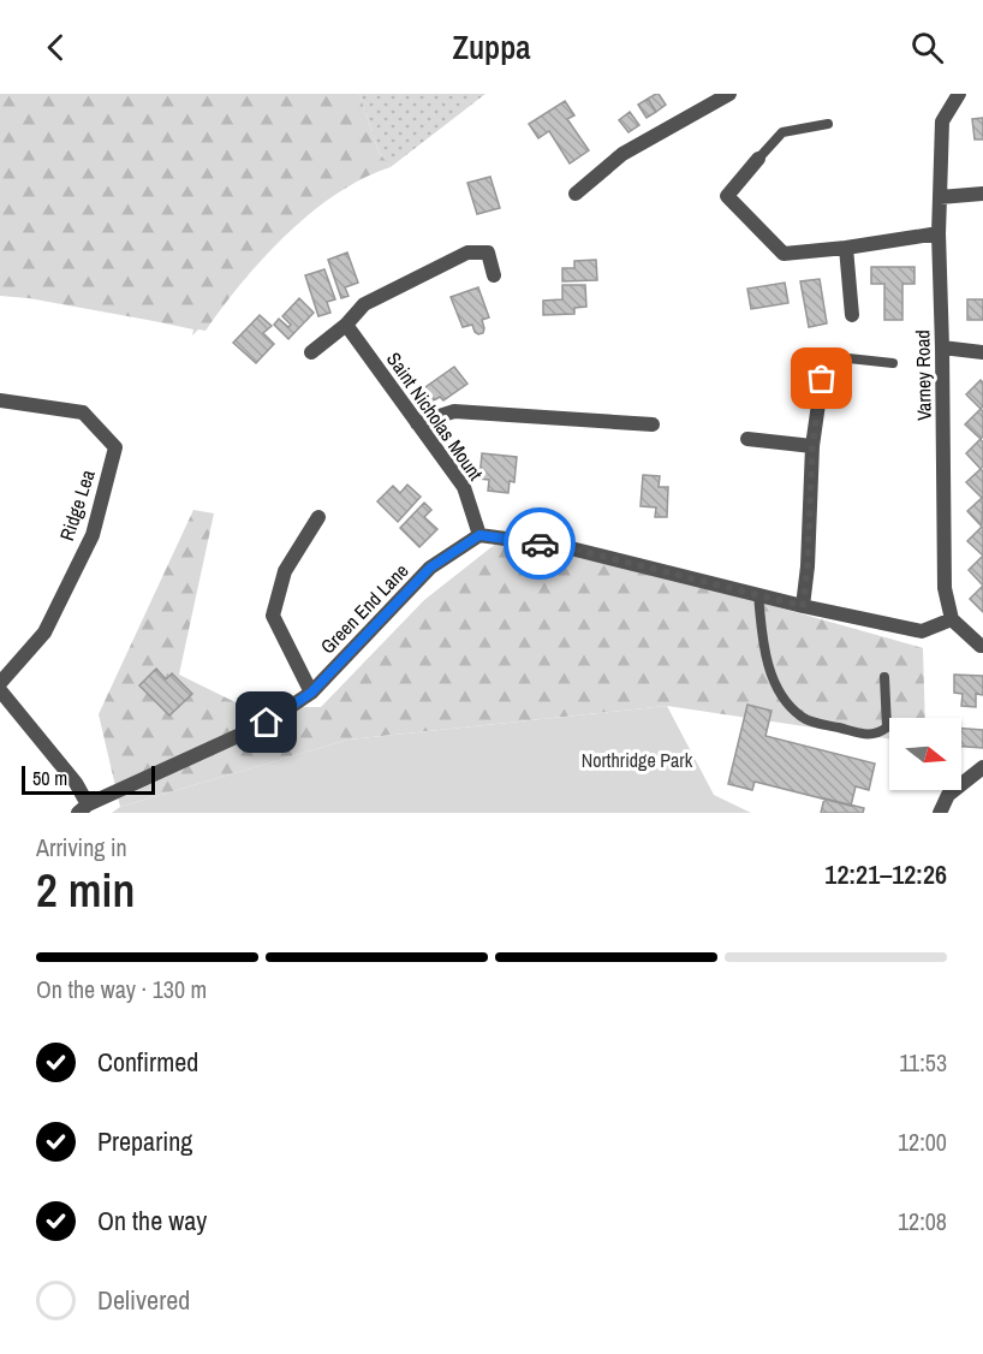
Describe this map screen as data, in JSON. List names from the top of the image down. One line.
{"streets":{"street":["Varney Road","Saint Nicholas Mount","Ridge Lea","Green End Lane"]},"crossings":[["Saint Nicholas Mount","Green End Lane"]],"parks":["Northridge Park"],"scale_bar":"50 m","north":"right","page":{"header":"Zuppa","scale":"50 m","heading":["2 min","Arriving in","12:21–12:26"],"bar":"On the way · 130 m","list":[["Confirmed","11:53"],["Preparing","12:00"],["On the way","12:08"],"Delivered"]}}
